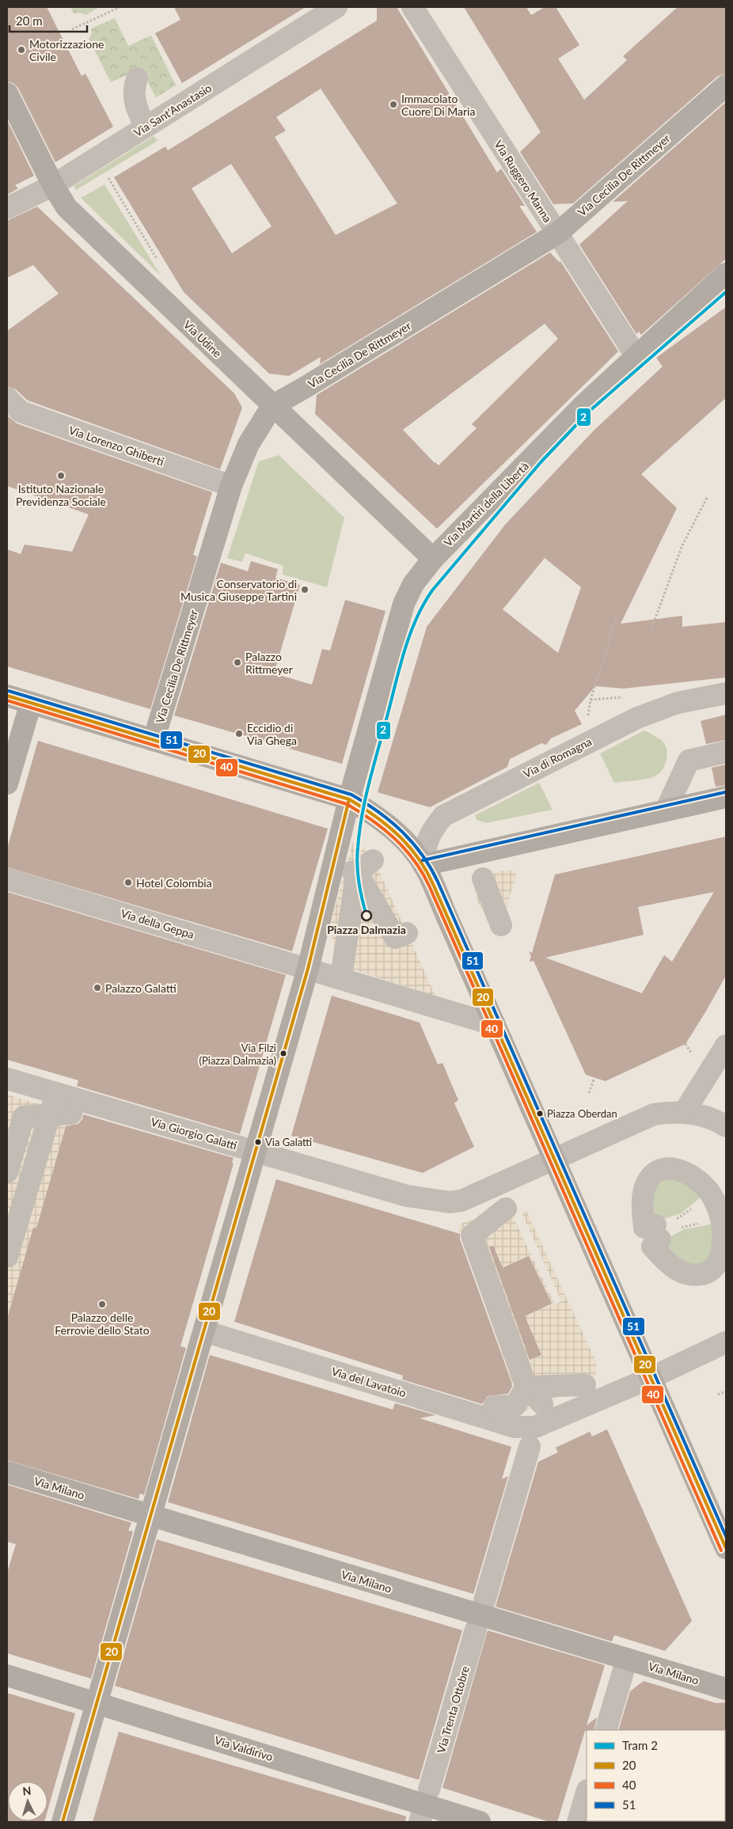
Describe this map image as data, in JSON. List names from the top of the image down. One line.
{"streets":{"main road":["Via Cecilia De Rittmeyer","Via Udine","Via Martiri della Libertà","Via Milano","Via Valdirivo"],"street":["Via Sant'Anastasio","Via Ruggero Manna","Via Lorenzo Ghiberti","Via di Romagna","Via della Geppa","Via Giorgio Galatti","Via del Lavatoio","Via Trenta Ottobre"]},"crossings":[["Via Sant'Anastasio","Via Udine"],["Via Cecilia De Rittmeyer","Via Ruggero Manna"],["Via Cecilia De Rittmeyer","Via Udine"],["Via Cecilia De Rittmeyer","Via Lorenzo Ghiberti"],["Via Ruggero Manna","Via Martiri della Libertà"],["Via Udine","Via Martiri della Libertà"]],"places":["Motorizzazione Civile","Immacolato Cuore Di Maria","Istituto Nazionale Previdenza Sociale","Conservatorio di Musica Giuseppe Tartini","Palazzo Rittmeyer","Eccidio di Via Ghega","Hotel Colombia","Piazza Dalmazia","Palazzo Galatti","Via Filzi (Piazza Dalmazia)","Piazza Oberdan","Via Galatti","Palazzo delle Ferrovie dello Stato"],"lines":["tram line 2","transit line 51","transit line 20","transit line 40"],"legend":["Tram 2","20","40","51"],"scale_bar":"20 m","north":"top"}
